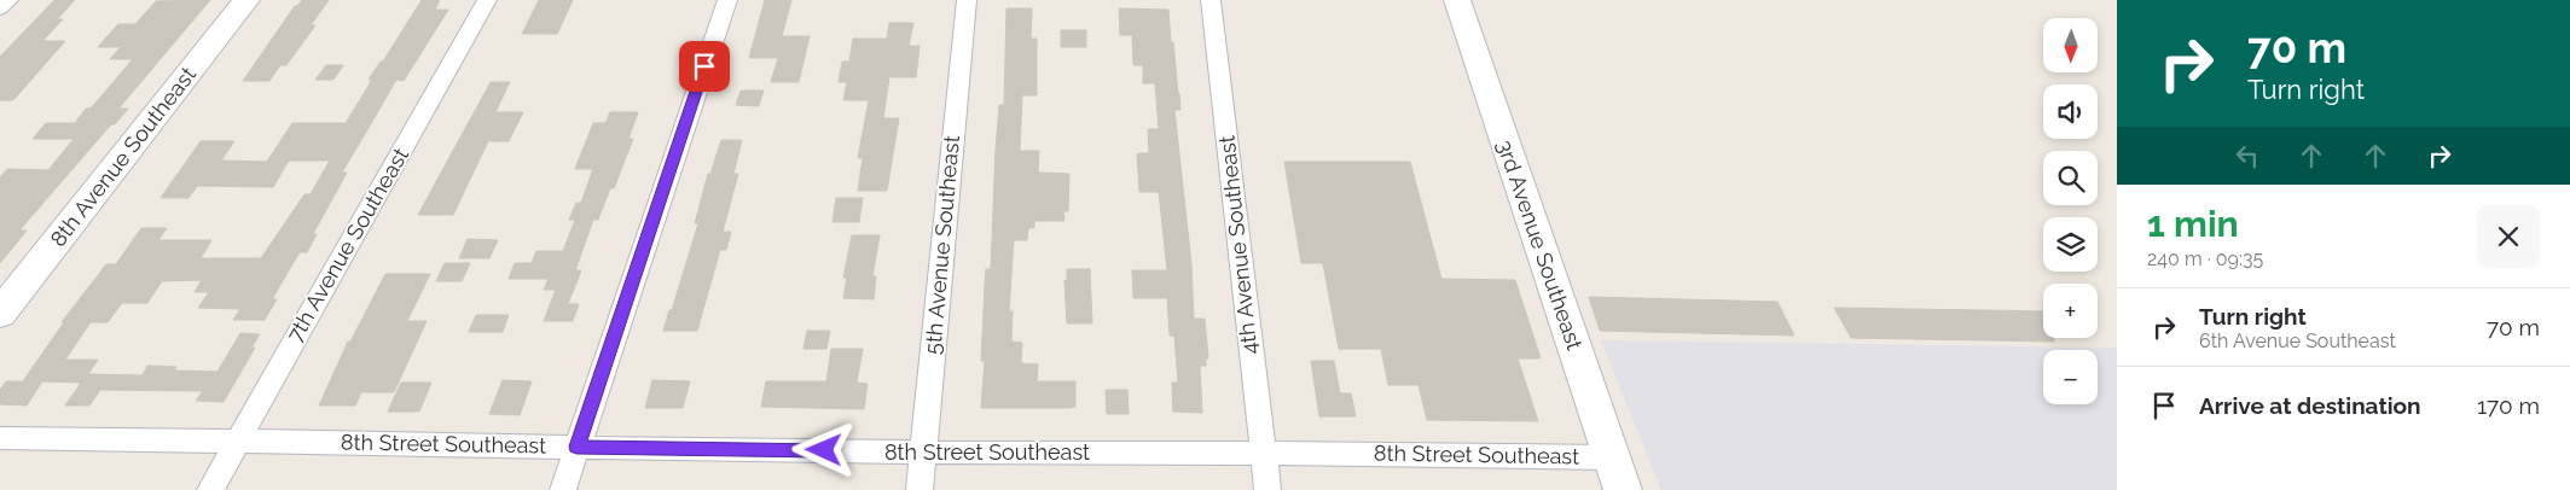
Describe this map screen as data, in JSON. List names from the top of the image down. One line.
{"streets":{"main road":["8th Avenue Southeast","3rd Avenue Southeast"],"street":["7th Avenue Southeast","5th Avenue Southeast","4th Avenue Southeast","8th Street Southeast"]},"crossings":[["7th Avenue Southeast","8th Street Southeast"],["5th Avenue Southeast","8th Street Southeast"],["4th Avenue Southeast","8th Street Southeast"],["3rd Avenue Southeast","8th Street Southeast"]],"north":"bottom","page":{"turn":["70 m","Turn right"],"map_buttons":["+","−"],"heading":["1 min","240 m · 09:35"],"list":[{"name":"Turn right","note":"6th Avenue Southeast","value":"70 m"},{"name":"Arrive at destination","value":"170 m"}]}}
